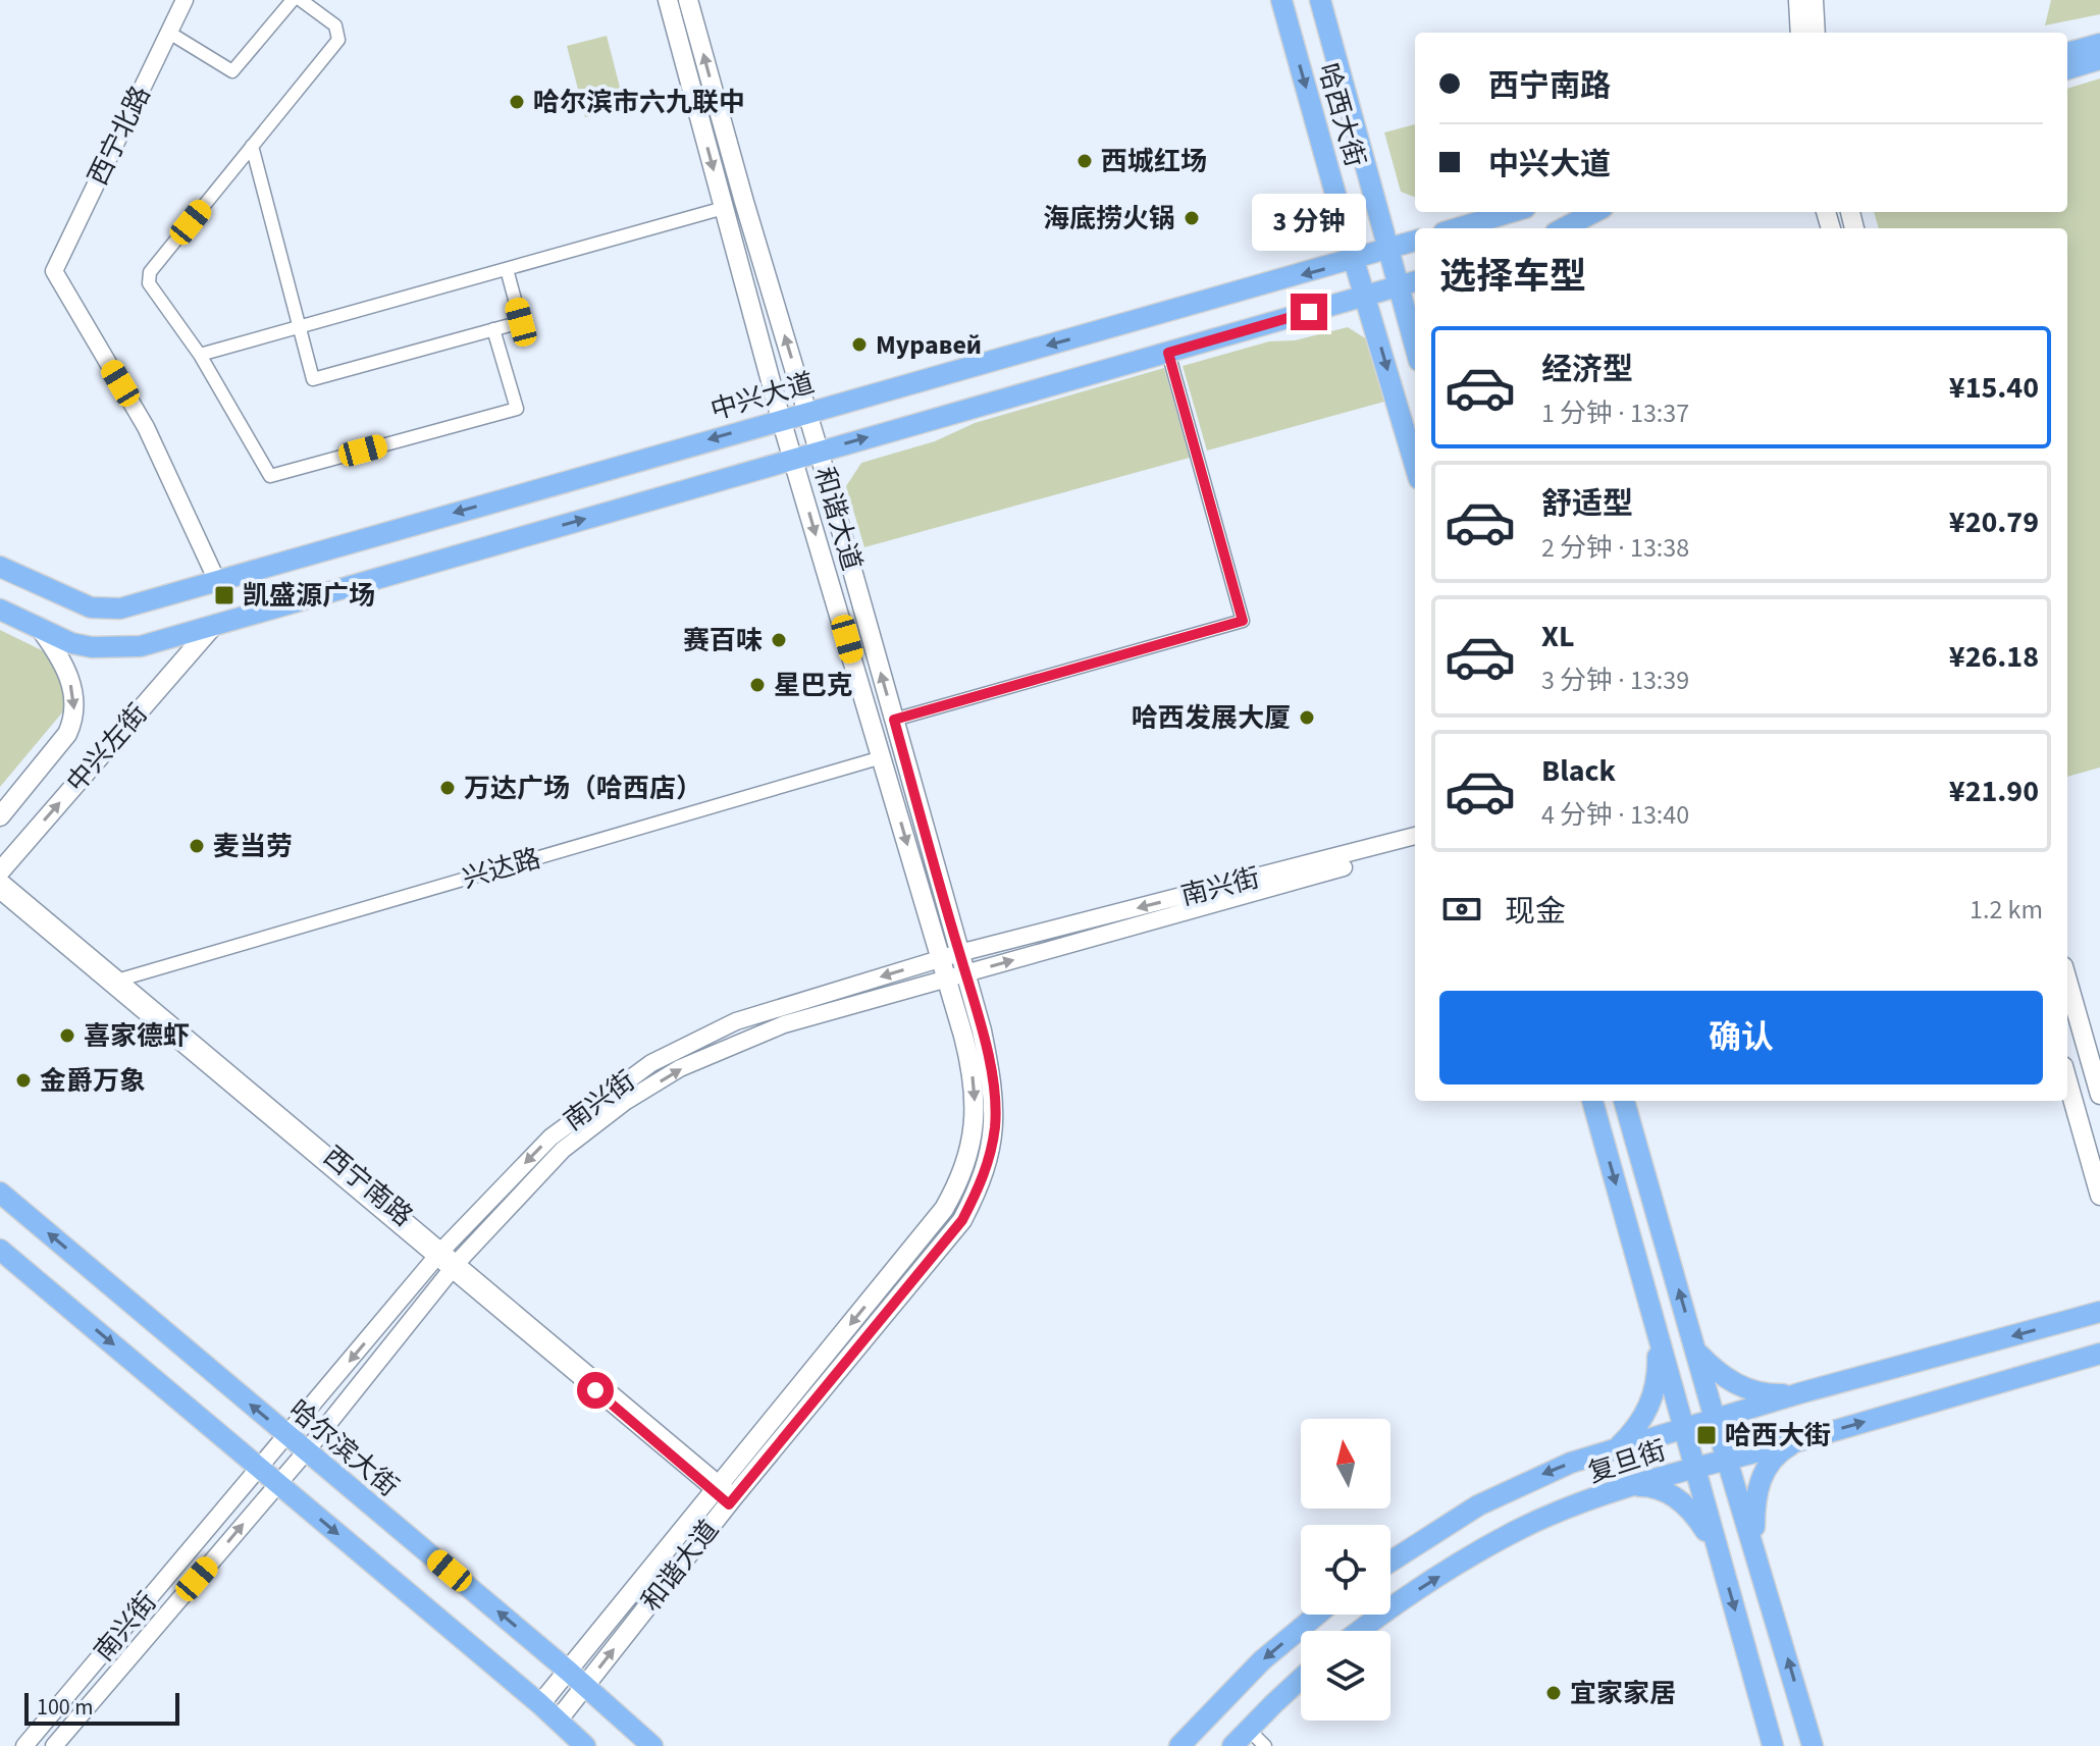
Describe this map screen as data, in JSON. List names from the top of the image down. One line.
{"streets":{"main road":["哈西大街","中兴大道","和谐大道","中兴左街","哈尔滨大街","复旦街"],"street":["西宁北路","兴达路","南兴街","西宁南路"]},"crossings":[["哈西大街","中兴大道"],["西宁北路","中兴大道"],["中兴大道","和谐大道"],["和谐大道","兴达路"],["和谐大道","南兴街"],["和谐大道","西宁南路"],["和谐大道","哈尔滨大街"],["兴达路","西宁南路"],["南兴街","西宁南路"],["南兴街","哈尔滨大街"]],"places":{"other":["哈尔滨市六九联中","西城红场","海底捞火锅","Муравей","赛百味","星巴克","哈西发展大厦","万达广场（哈西店）","麦当劳","喜家德虾","金爵万象","宜家家居"],"transit":["凯盛源广场","哈西大街"]},"scale_bar":"100 m","north":"top","page":{"banner":["西宁南路","中兴大道"],"bubble":"3 分钟","heading":"选择车型","list":[{"name":"经济型","note":"1 分钟 · 13:37","value":"¥15.40"},{"name":"舒适型","note":"2 分钟 · 13:38","value":"¥20.79"},{"name":"XL","note":"3 分钟 · 13:39","value":"¥26.18"},{"name":"Black","note":"4 分钟 · 13:40","value":"¥21.90"}],"pay":["现金","1.2 km"],"buttons":"确认","scale":"100 m"}}
